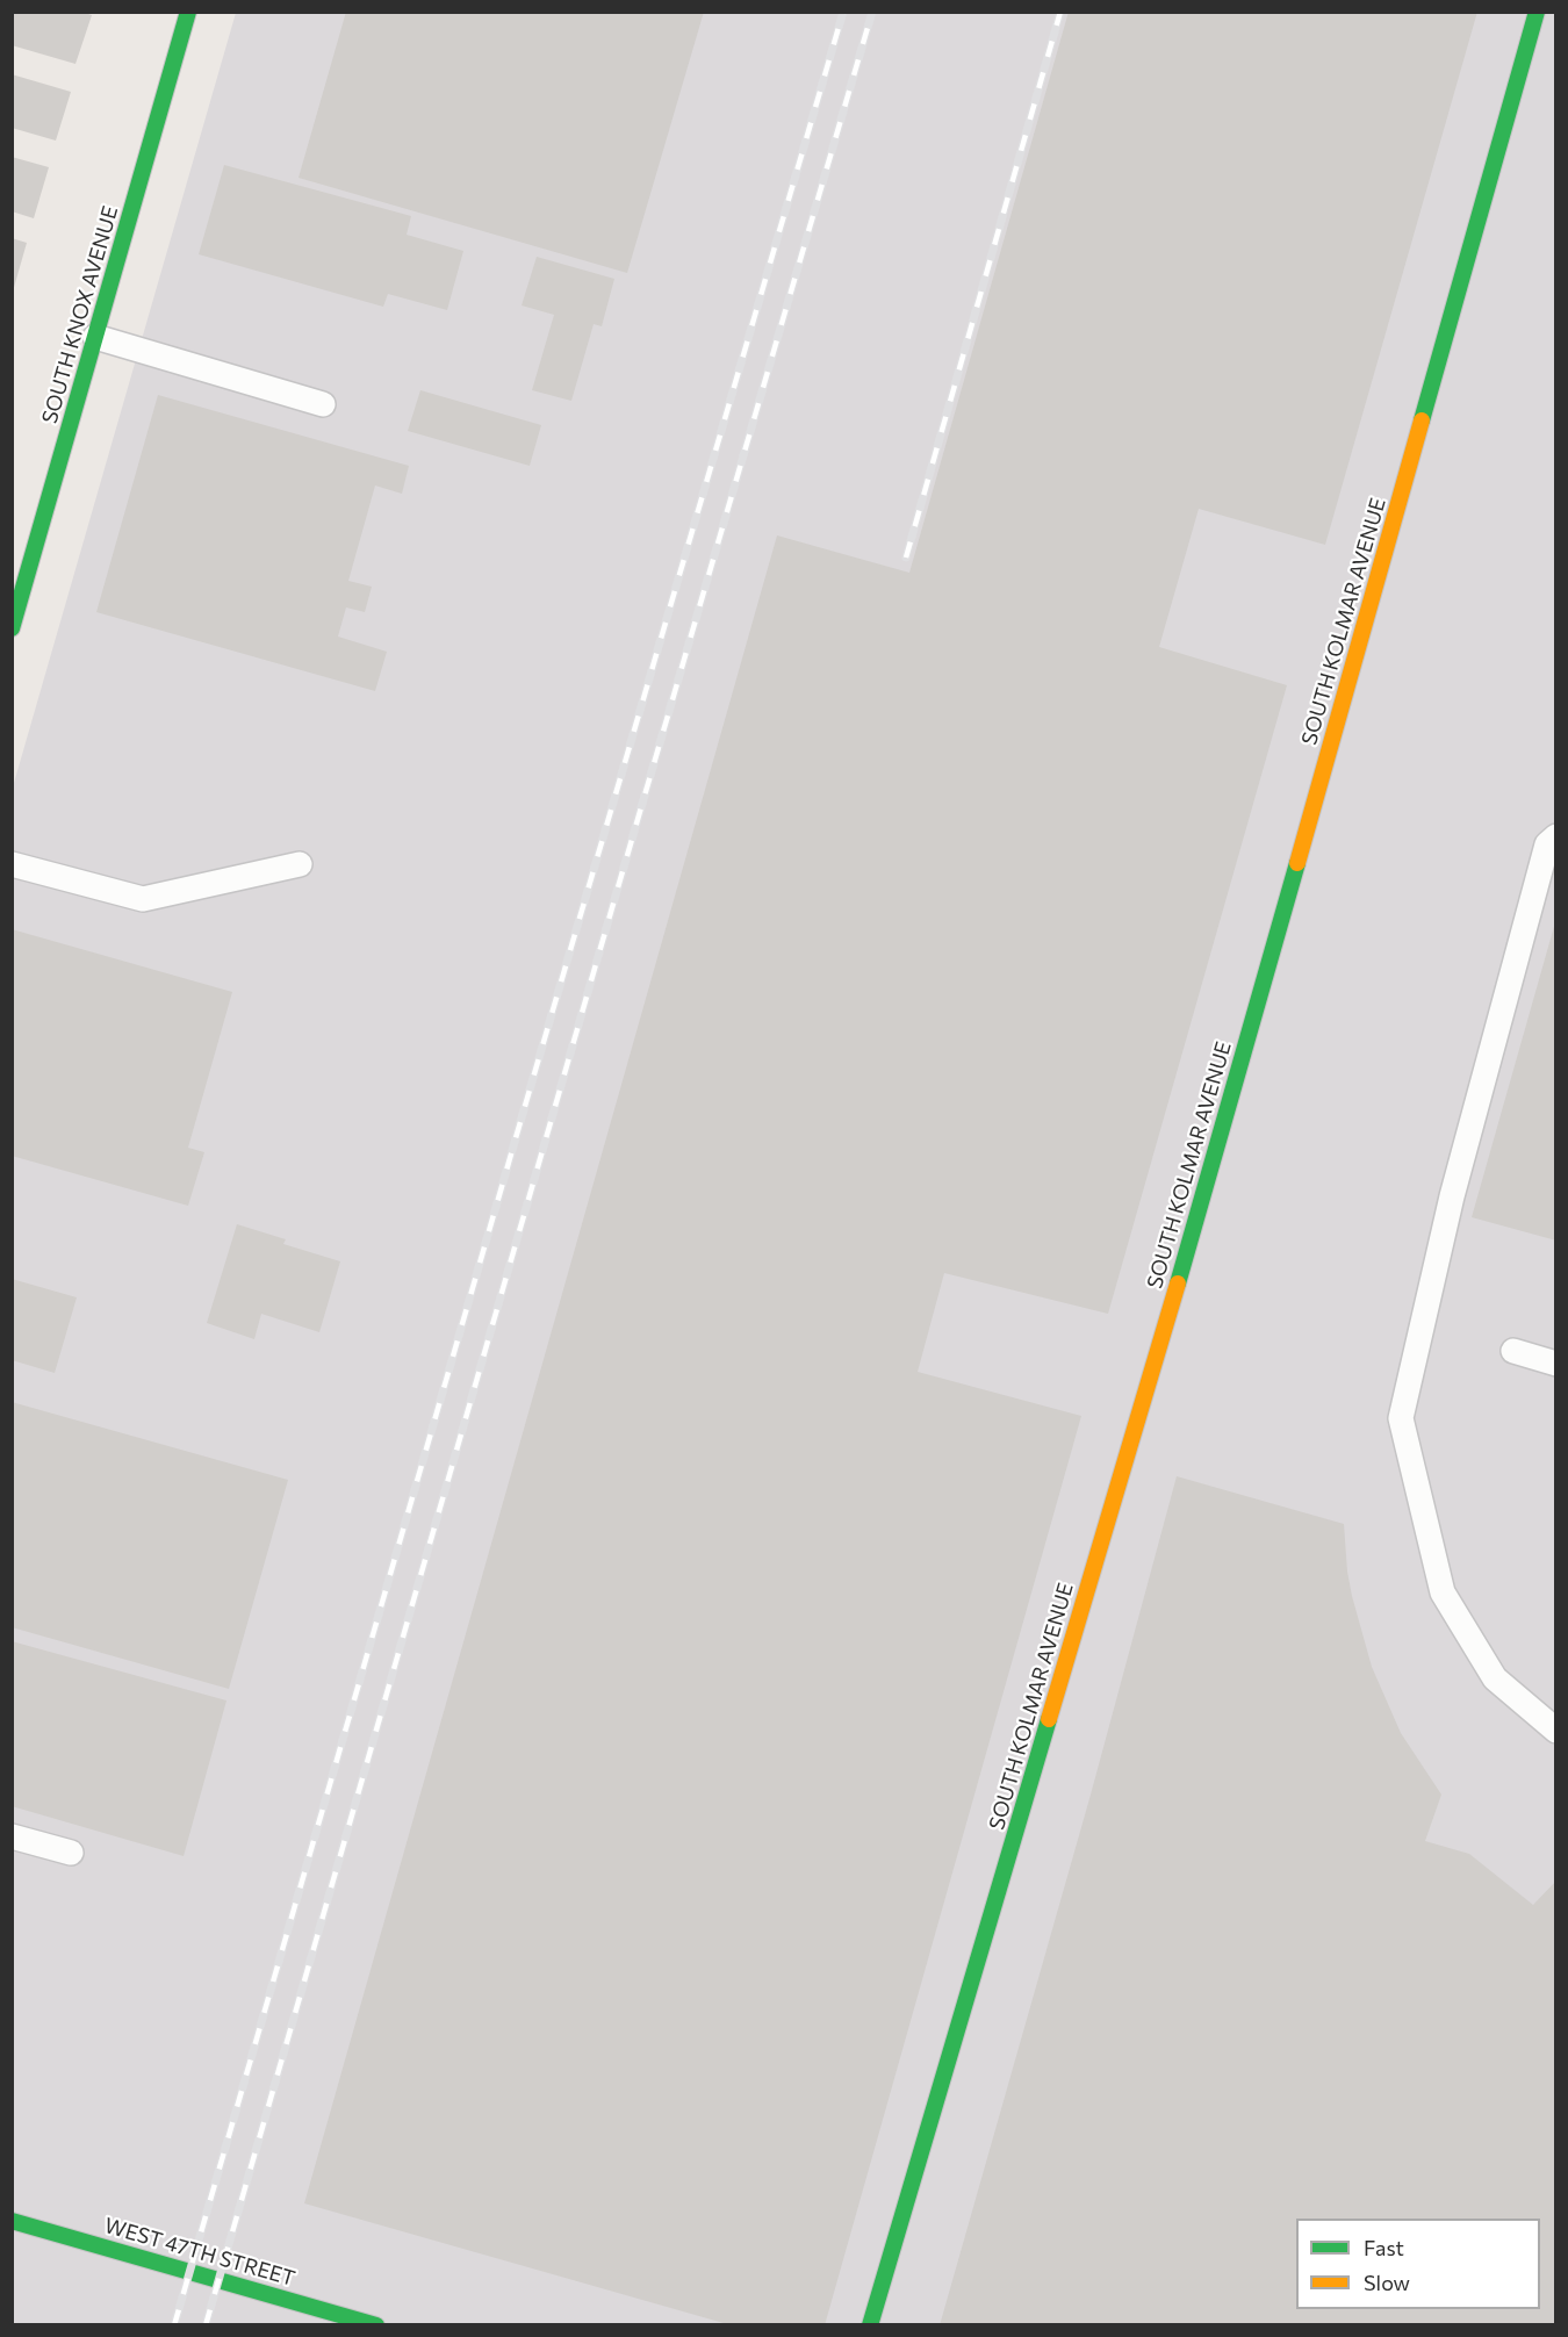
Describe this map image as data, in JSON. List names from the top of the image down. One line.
{"streets":{"street":["SOUTH KNOX AVENUE","SOUTH KOLMAR AVENUE","WEST 47TH STREET"]},"legend":["Fast","Slow"]}
